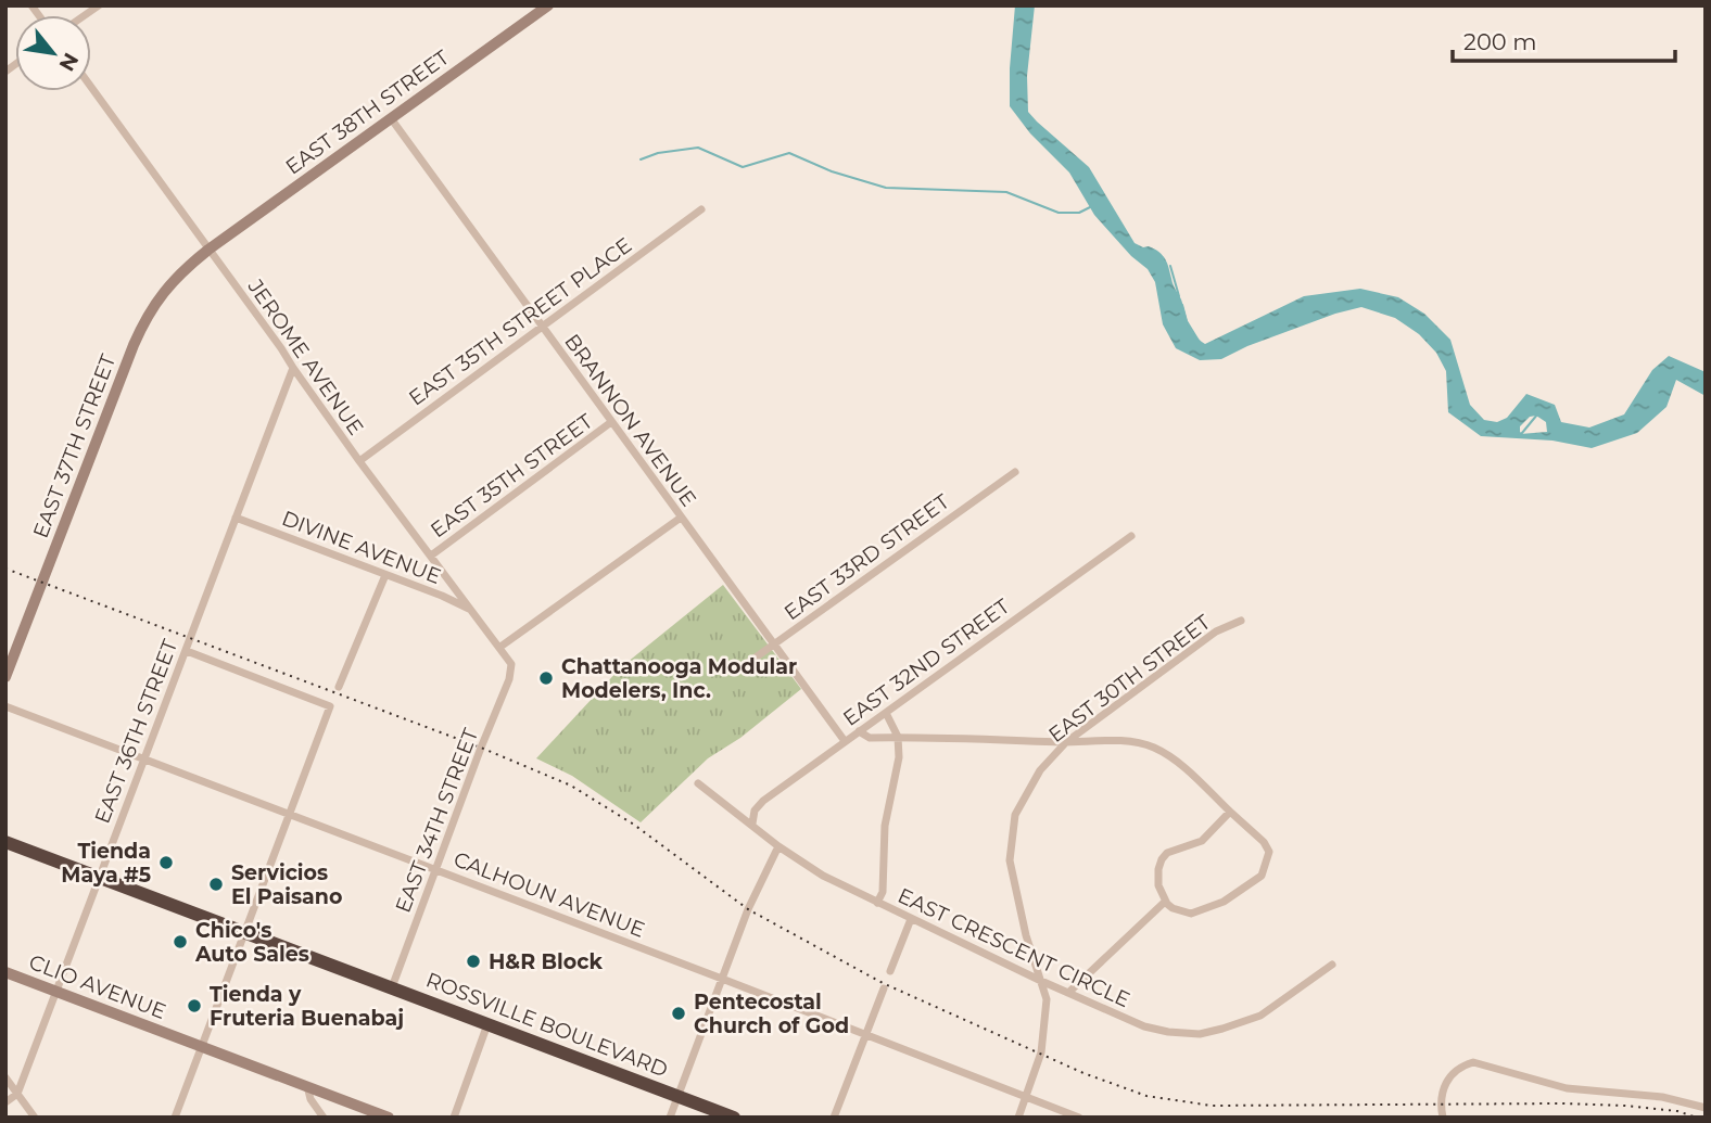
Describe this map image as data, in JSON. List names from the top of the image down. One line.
{"streets":{"highway":["ROSSVILLE BOULEVARD"],"main road":["EAST 38TH STREET","EAST 37TH STREET","CLIO AVENUE"],"street":["EAST 35TH STREET PLACE","JEROME AVENUE","BRANNON AVENUE","EAST 35TH STREET","DIVINE AVENUE","EAST 33RD STREET","EAST 32ND STREET","EAST 30TH STREET","EAST 36TH STREET","EAST 34TH STREET","CALHOUN AVENUE","EAST CRESCENT CIRCLE"]},"crossings":[["EAST 38TH STREET","JEROME AVENUE"],["EAST 38TH STREET","BRANNON AVENUE"],["EAST 38TH STREET","EAST 37TH STREET"],["EAST 35TH STREET PLACE","JEROME AVENUE"],["EAST 35TH STREET PLACE","BRANNON AVENUE"],["JEROME AVENUE","EAST 37TH STREET"],["JEROME AVENUE","EAST 35TH STREET"],["JEROME AVENUE","DIVINE AVENUE"],["JEROME AVENUE","EAST 36TH STREET"],["JEROME AVENUE","EAST 34TH STREET"],["BRANNON AVENUE","EAST 35TH STREET"],["BRANNON AVENUE","EAST 33RD STREET"],["BRANNON AVENUE","EAST 32ND STREET"],["DIVINE AVENUE","EAST 36TH STREET"],["EAST 32ND STREET","EAST CRESCENT CIRCLE"],["EAST 30TH STREET","CALHOUN AVENUE"],["EAST 30TH STREET","EAST CRESCENT CIRCLE"],["EAST 36TH STREET","CALHOUN AVENUE"],["EAST 36TH STREET","CLIO AVENUE"],["EAST 36TH STREET","ROSSVILLE BOULEVARD"],["EAST 34TH STREET","CALHOUN AVENUE"],["EAST 34TH STREET","ROSSVILLE BOULEVARD"]],"places":["Chattanooga Modular Modelers, Inc.","Tienda Maya #5","Servicios El Paisano","Chico's Auto Sales","H&R Block","Tienda y Fruteria Buenabaj","Pentecostal Church of God"],"scale_bar":"200 m","north":"bottom right"}
